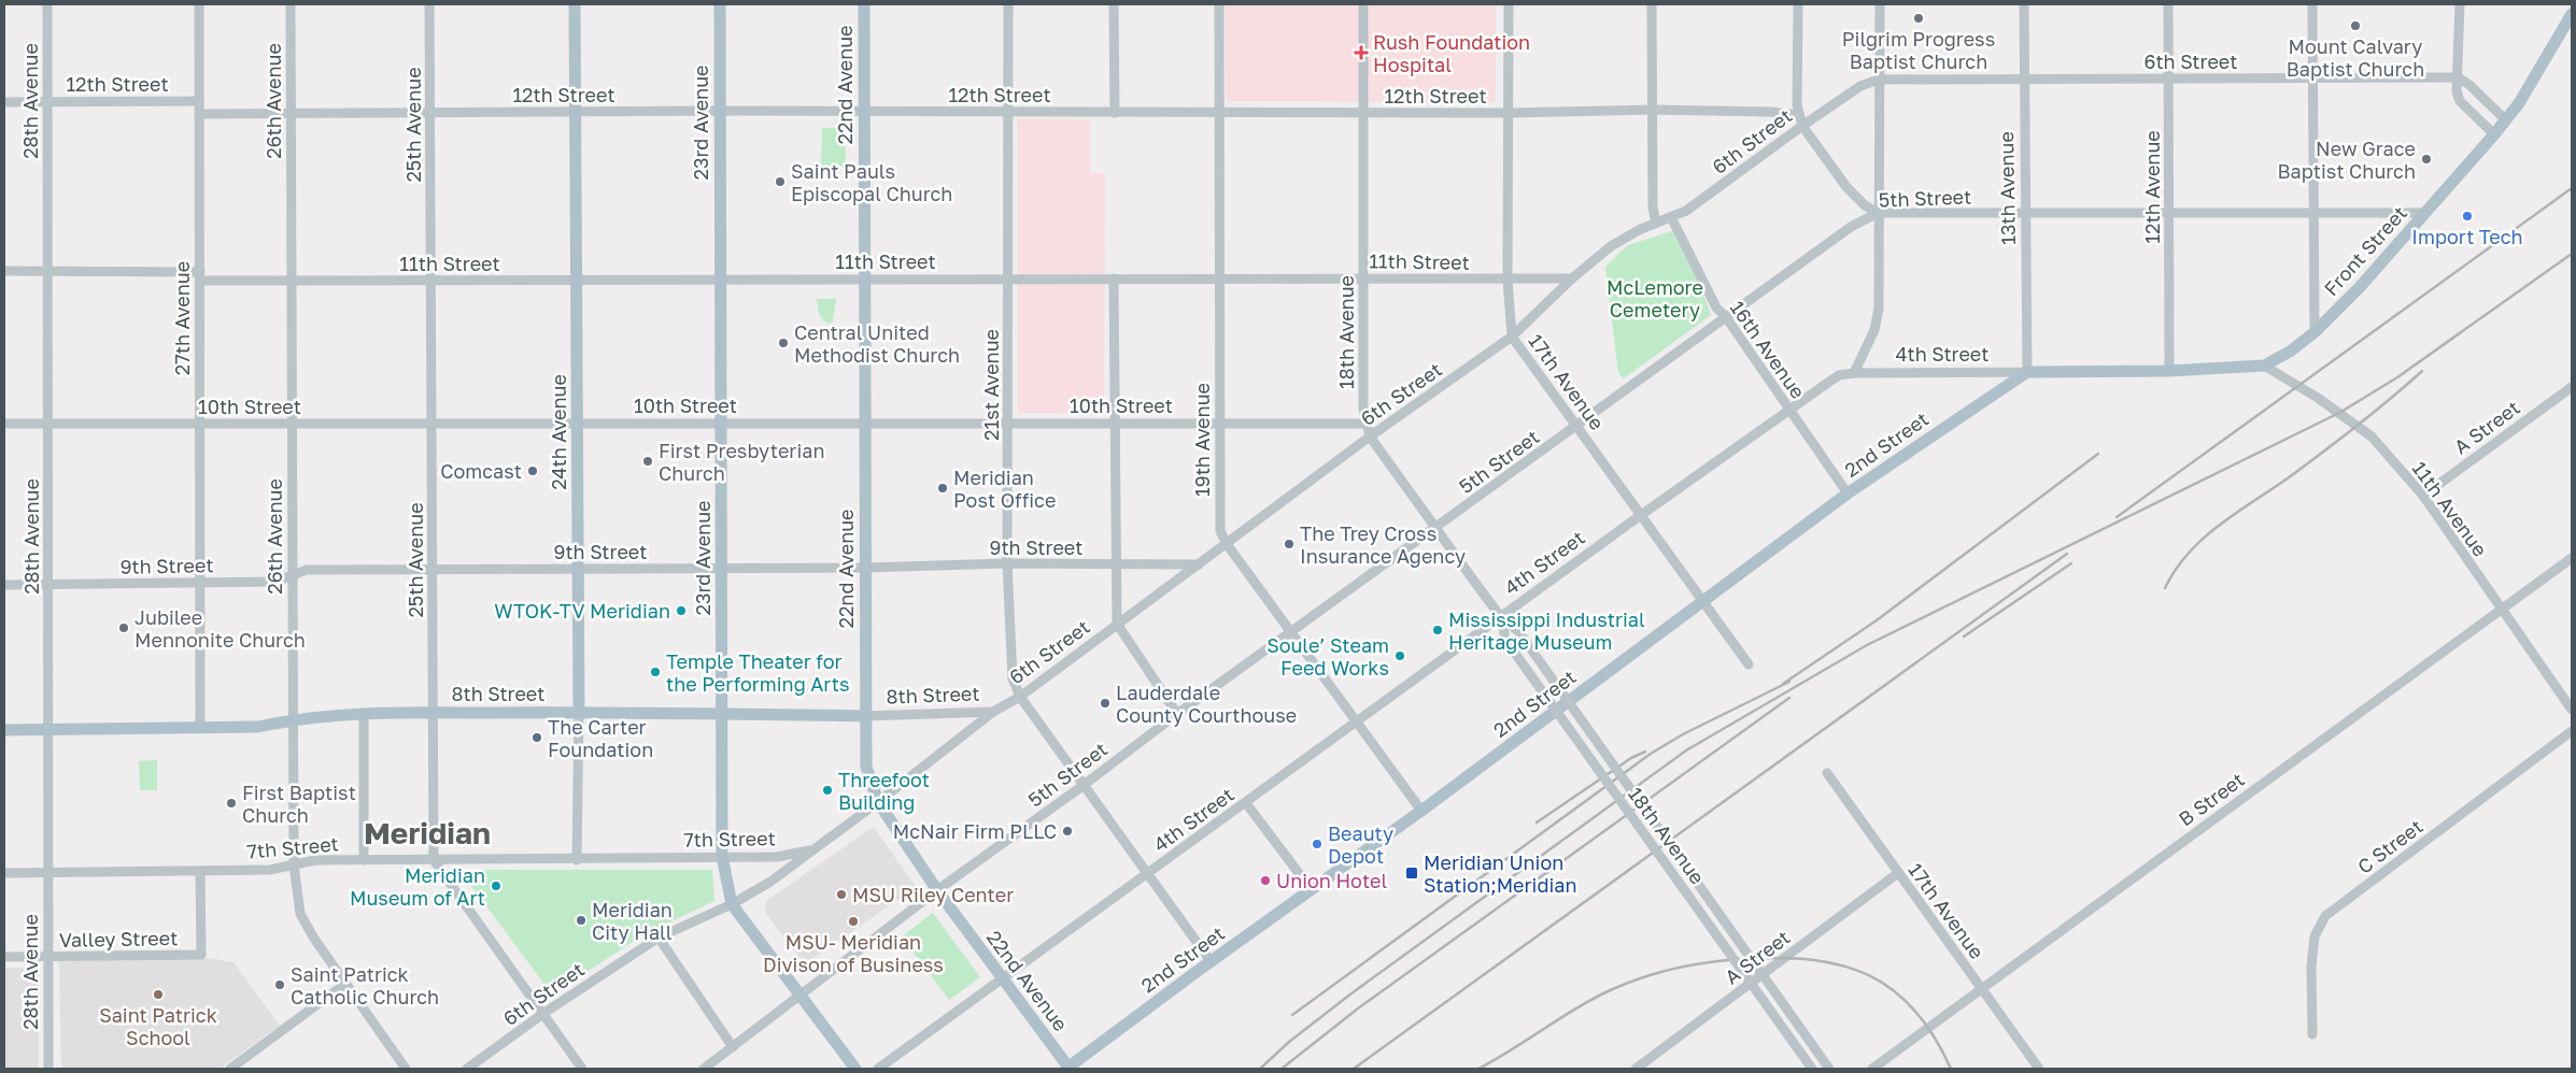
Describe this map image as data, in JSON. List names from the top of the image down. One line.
{"streets":{"main road":["22nd Avenue","23rd Avenue","Front Street","4th Street","24th Avenue","2nd Street","8th Street"],"street":["6th Street","12th Street","28th Avenue","26th Avenue","25th Avenue","12th Avenue","13th Avenue","5th Street","11th Street","27th Avenue","18th Avenue","16th Avenue","17th Avenue","21st Avenue","10th Street","A Street","19th Avenue","11th Avenue","9th Street","B Street","7th Street","C Street","Valley Street"]},"crossings":[["6th Street","22nd Avenue"],["6th Street","23rd Avenue"],["6th Street","12th Avenue"],["6th Street","13th Avenue"],["6th Street","11th Street"],["6th Street","18th Avenue"],["6th Street","16th Avenue"],["6th Street","17th Avenue"],["6th Street","21st Avenue"],["6th Street","19th Avenue"],["6th Street","9th Street"],["6th Street","8th Street"],["6th Street","7th Street"],["12th Street","22nd Avenue"],["12th Street","28th Avenue"],["12th Street","26th Avenue"],["12th Street","23rd Avenue"],["12th Street","25th Avenue"],["12th Street","27th Avenue"],["12th Street","18th Avenue"],["12th Street","17th Avenue"],["12th Street","21st Avenue"],["12th Street","24th Avenue"],["12th Street","19th Avenue"],["22nd Avenue","5th Street"],["22nd Avenue","11th Street"],["22nd Avenue","4th Street"],["22nd Avenue","10th Street"],["22nd Avenue","2nd Street"],["22nd Avenue","9th Street"],["22nd Avenue","8th Street"],["28th Avenue","11th Street"],["28th Avenue","10th Street"],["28th Avenue","9th Street"],["28th Avenue","8th Street"],["28th Avenue","7th Street"],["28th Avenue","Valley Street"],["26th Avenue","11th Street"],["26th Avenue","10th Street"],["26th Avenue","9th Street"],["26th Avenue","8th Street"],["26th Avenue","7th Street"],["23rd Avenue","5th Street"],["23rd Avenue","11th Street"],["23rd Avenue","10th Street"],["23rd Avenue","9th Street"],["23rd Avenue","8th Street"],["23rd Avenue","7th Street"],["25th Avenue","11th Street"],["25th Avenue","10th Street"],["25th Avenue","9th Street"],["25th Avenue","8th Street"],["25th Avenue","7th Street"],["12th Avenue","5th Street"],["12th Avenue","4th Street"],["13th Avenue","5th Street"],["13th Avenue","4th Street"],["13th Avenue","2nd Street"],["5th Street","Front Street"],["5th Street","18th Avenue"],["5th Street","16th Avenue"],["5th Street","17th Avenue"],["5th Street","21st Avenue"],["5th Street","19th Avenue"],["Front Street","4th Street"],["Front Street","11th Avenue"],["11th Street","27th Avenue"],["11th Street","18th Avenue"],["11th Street","17th Avenue"],["11th Street","21st Avenue"],["11th Street","24th Avenue"],["11th Street","19th Avenue"],["27th Avenue","10th Street"],["27th Avenue","9th Street"],["27th Avenue","8th Street"],["18th Avenue","4th Street"],["18th Avenue","10th Street"],["16th Avenue","4th Street"],["16th Avenue","2nd Street"],["4th Street","17th Avenue"],["4th Street","21st Avenue"],["4th Street","19th Avenue"],["4th Street","2nd Street"],["4th Street","11th Avenue"],["17th Avenue","A Street"],["17th Avenue","2nd Street"],["17th Avenue","B Street"],["21st Avenue","10th Street"],["21st Avenue","2nd Street"],["21st Avenue","9th Street"],["10th Street","24th Avenue"],["10th Street","19th Avenue"],["A Street","11th Avenue"],["24th Avenue","9th Street"],["24th Avenue","8th Street"],["24th Avenue","7th Street"],["19th Avenue","2nd Street"],["11th Avenue","B Street"],["7th Street","Valley Street"]],"districts":["Meridian"],"parks":["McLemore Cemetery"],"places":{"other":["Pilgrim Progress Baptist Church","Mount Calvary Baptist Church","New Grace Baptist Church","Saint Pauls Episcopal Church","Import Tech","Central United Methodist Church","First Presbyterian Church","Comcast","Meridian Post Office","The Trey Cross Insurance Agency","WTOK-TV Meridian","Jubilee Mennonite Church","Mississippi Industrial Heritage Museum","Soule’ Steam Feed Works","Temple Theater for the Performing Arts","Lauderdale County Courthouse","The Carter Foundation","Threefoot Building","First Baptist Church","McNair Firm PLLC","Beauty Depot","Union Hotel","Meridian Museum of Art","MSU Riley Center","Meridian City Hall","MSU- Meridian Divison of Business","Saint Patrick Catholic Church","Saint Patrick School"],"health":["Rush Foundation Hospital"],"transit":["Meridian Union Station;Meridian"]}}
